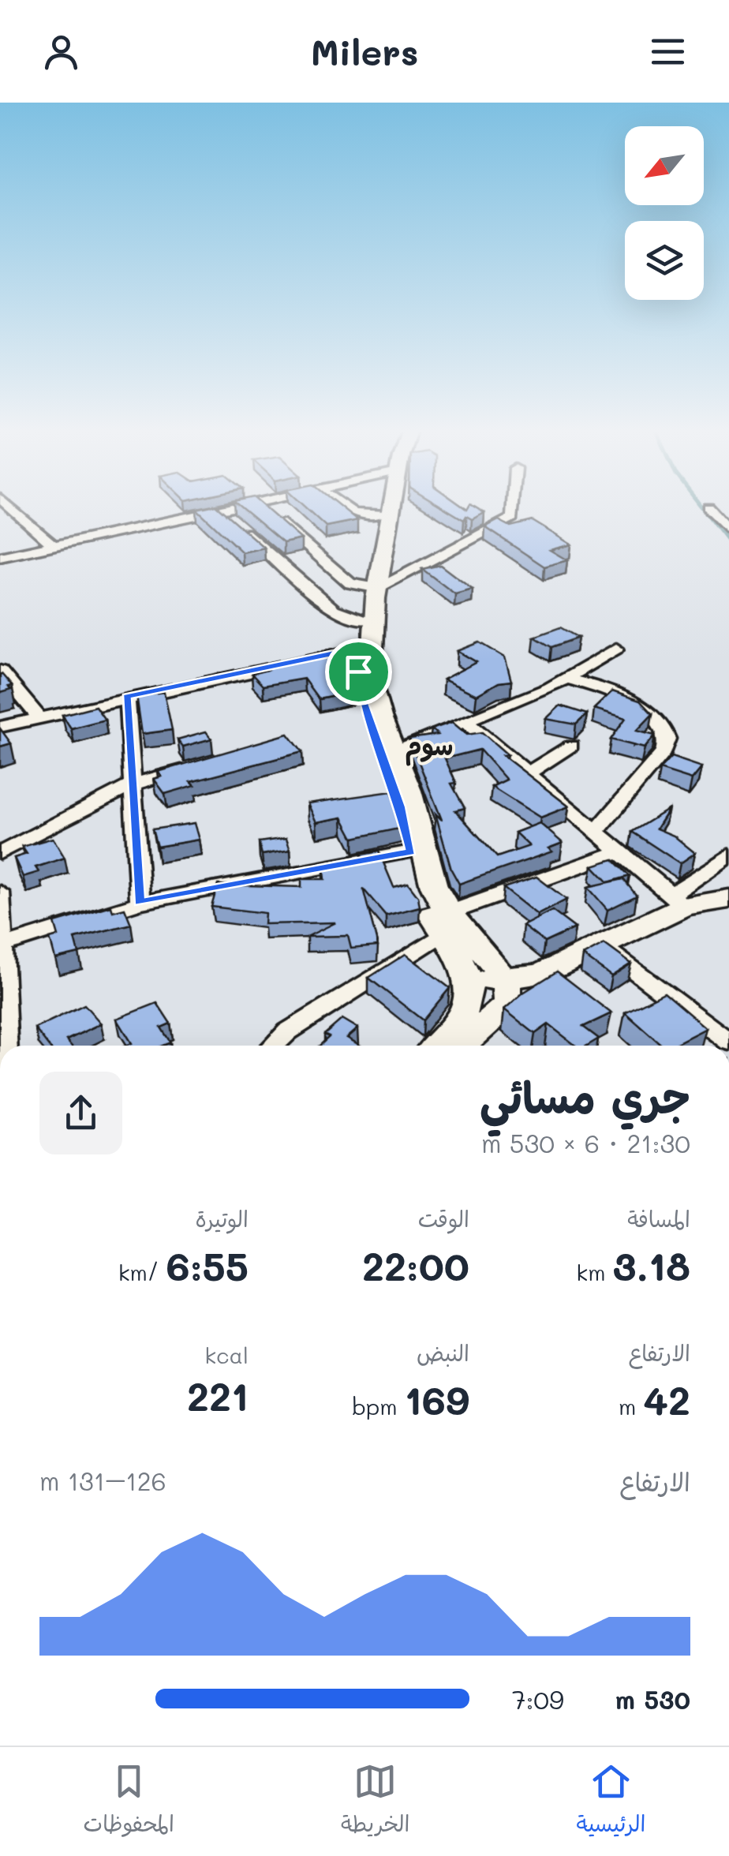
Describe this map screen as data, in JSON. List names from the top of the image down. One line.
{"districts":["سوم"],"north":"bottom left","page":{"header":"Milers","heading":["جري مسائي","21:30 · 6 × 530 m"],"stats":[["المسافة","3.18 km"],["الوقت","22:00"],["الوتيرة","6:55 /km"],["الارتفاع","42 m"],["النبض","169 bpm"],["kcal","221"]],"chart":["الارتفاع","126–131 m"],"list":[{"name":"530 m","note":"7:09"}],"tabs":["الرئيسية","الخريطة","المحفوظات"]}}
